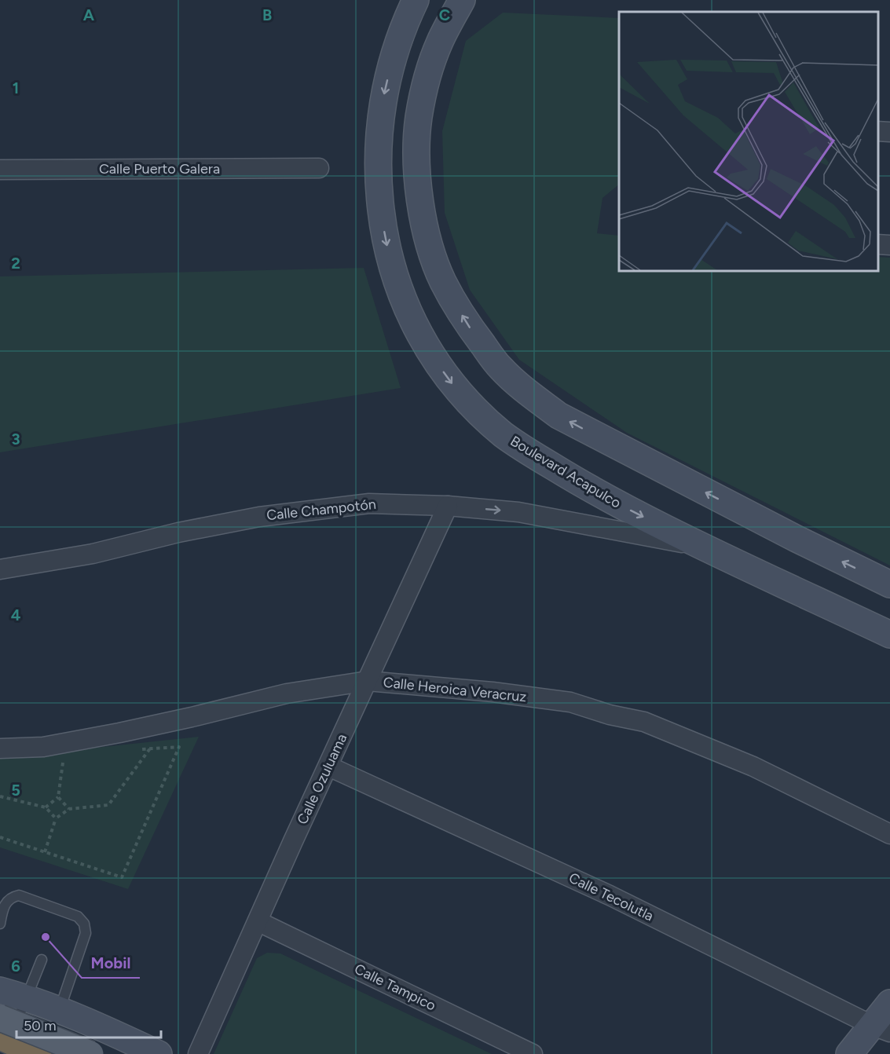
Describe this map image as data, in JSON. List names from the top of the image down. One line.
{"streets":{"main road":["Boulevard Acapulco"],"street":["Calle Puerto Galera","Calle Champotón","Calle Heroica Veracruz","Calle Ozuluama","Calle Tecolutla","Calle Tampico"]},"crossings":[["Boulevard Acapulco","Calle Champotón"],["Calle Champotón","Calle Ozuluama"],["Calle Heroica Veracruz","Calle Ozuluama"],["Calle Ozuluama","Calle Tecolutla"],["Calle Ozuluama","Calle Tampico"]],"one_way":["Boulevard Acapulco","Calle Champotón"],"places":["Mobil"],"scale_bar":"50 m","grid":{"columns":["A","B","C"],"rows":["1","2","3","4","5","6"]}}
